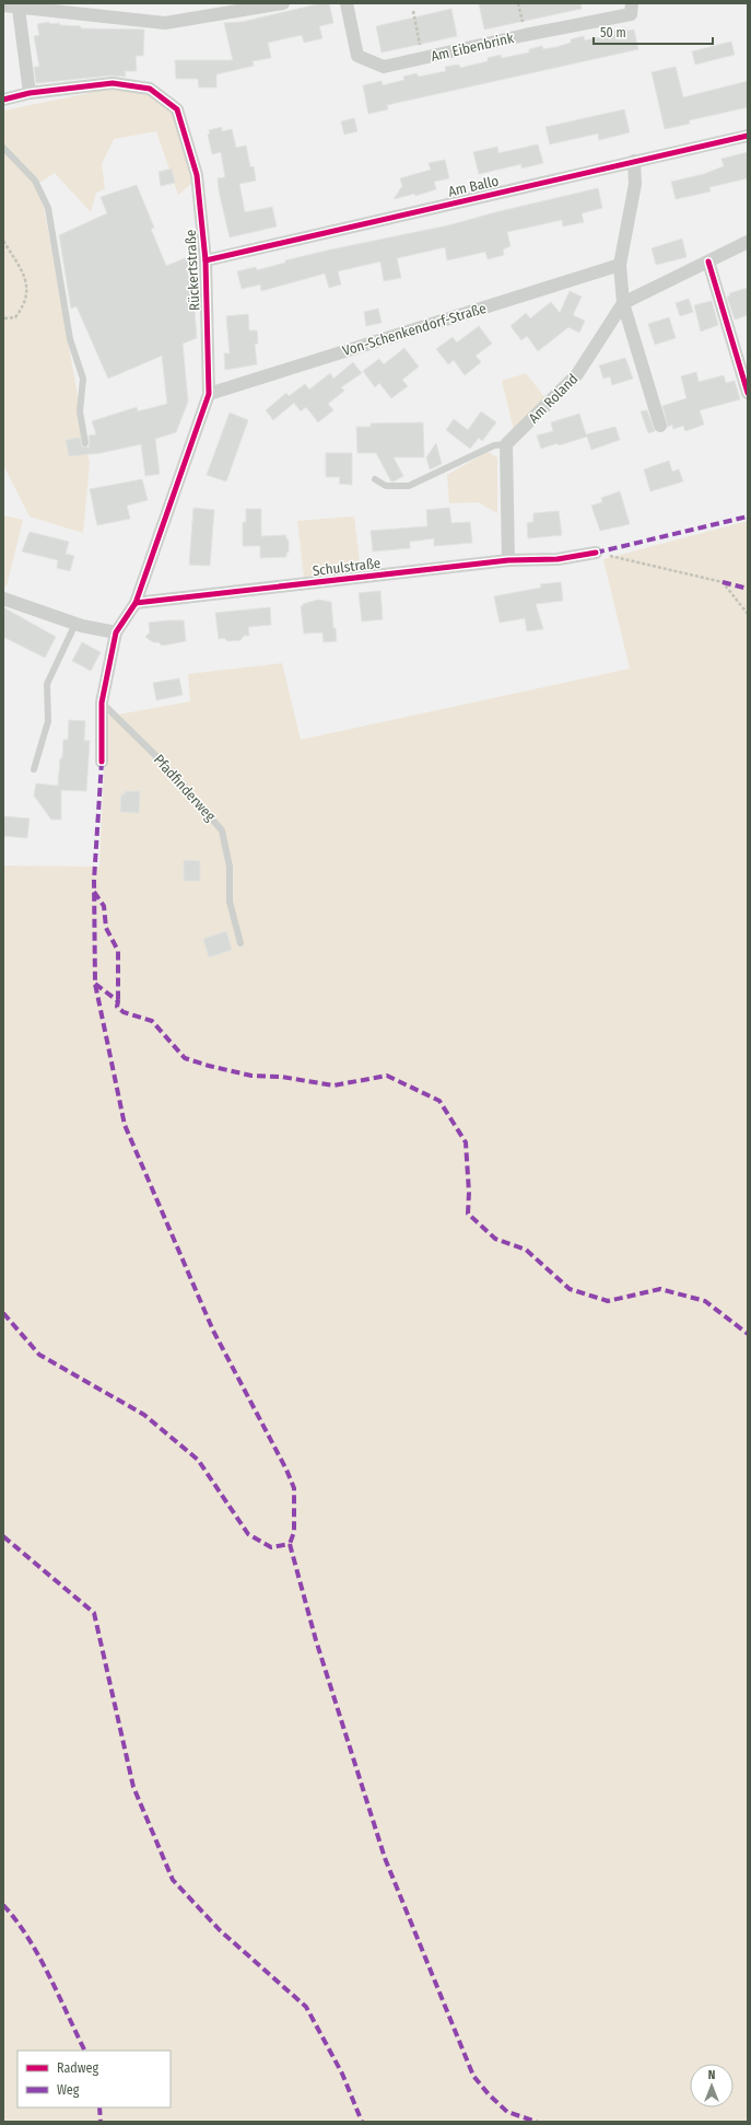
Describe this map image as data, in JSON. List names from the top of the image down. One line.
{"streets":{"street":["Am Eibenbrink","Am Ballo","Rückertstraße","Von-Schenkendorf-Straße","Am Roland","Schulstraße"],"lane":["Pfadfinderweg"]},"crossings":[["Am Ballo","Rückertstraße"],["Rückertstraße","Von-Schenkendorf-Straße"],["Rückertstraße","Schulstraße"]],"legend":["Radweg","Weg"],"scale_bar":"50 m","north":"top"}
